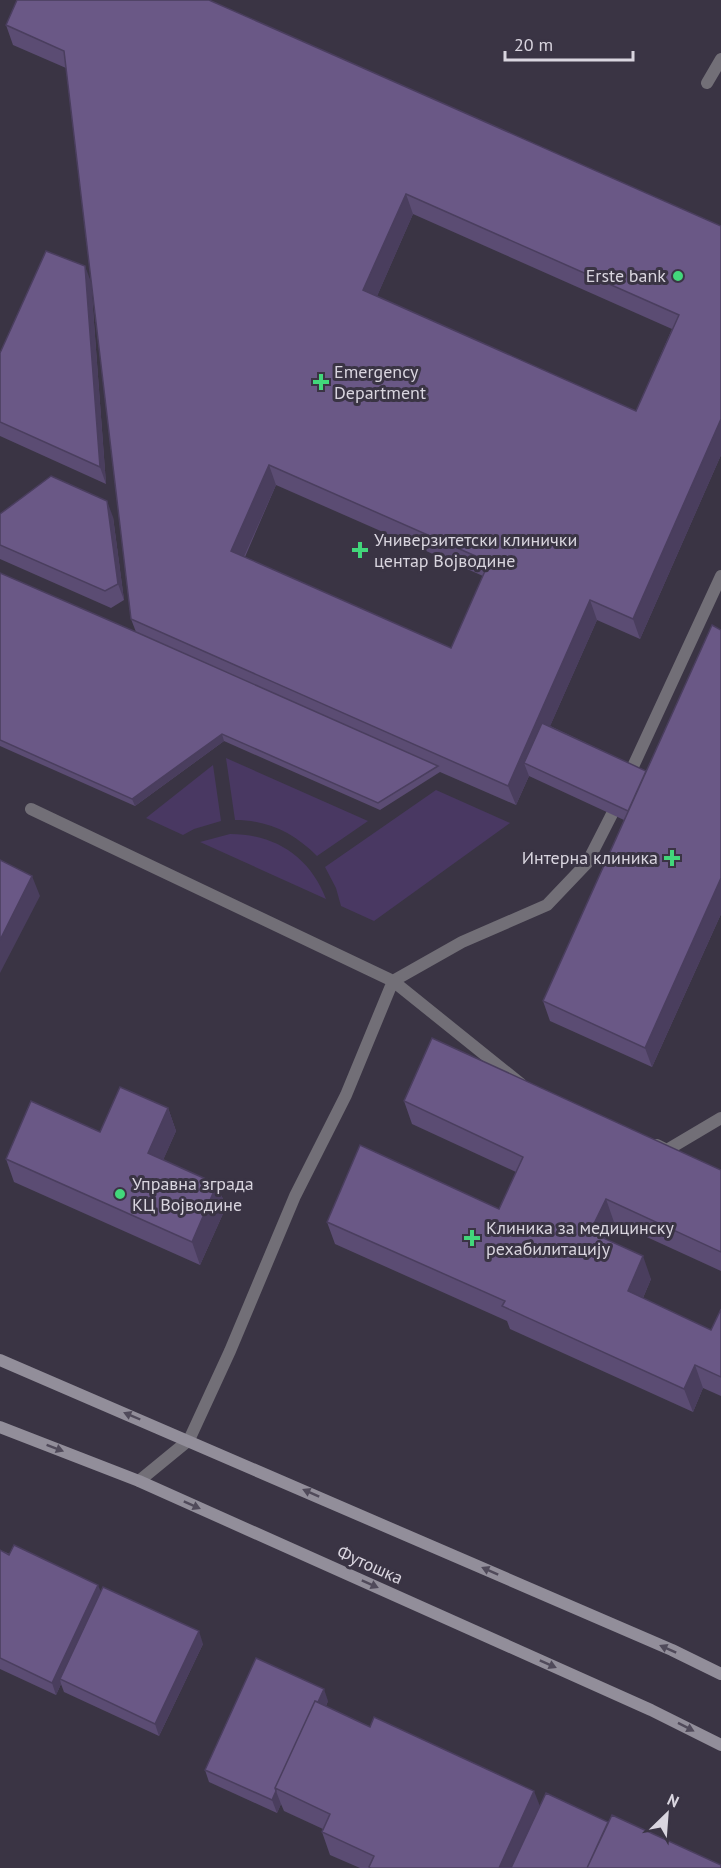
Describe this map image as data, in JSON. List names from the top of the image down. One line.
{"streets":{"main road":["Футошка"]},"places":{"other":["Erste bank","Управна зграда КЦ Војводине"],"health":["Emergency Department","Универзитетски клинички центар Војводине","Интерна клиника","Клиника за медицинску рехабилитацију"]},"scale_bar":"20 m","north":"top right"}
